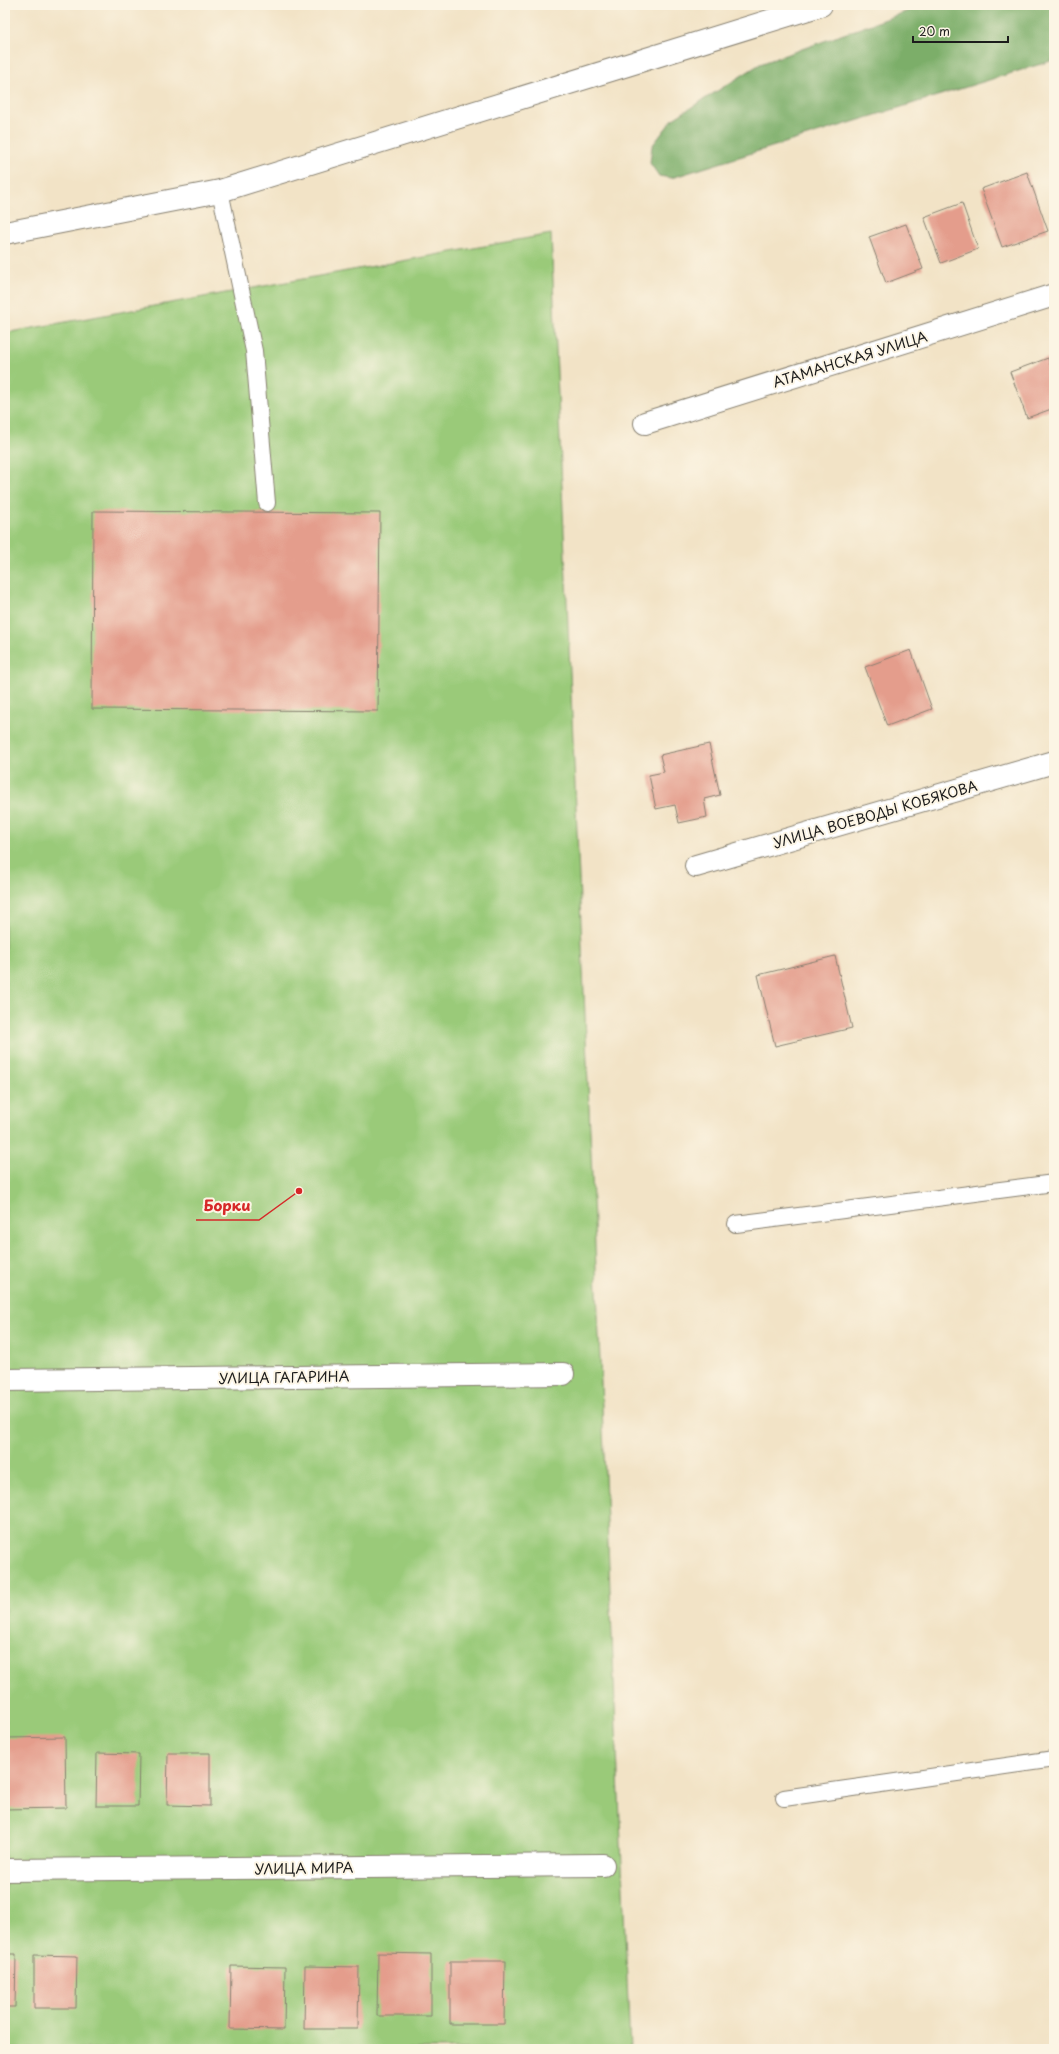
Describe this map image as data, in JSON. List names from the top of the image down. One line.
{"streets":{"street":["АТАМАНСКАЯ УЛИЦА","УЛИЦА ВОЕВОДЫ КОБЯКОВА","УЛИЦА ГАГАРИНА","УЛИЦА МИРА"]},"places":["Борки"],"scale_bar":"20 m"}
